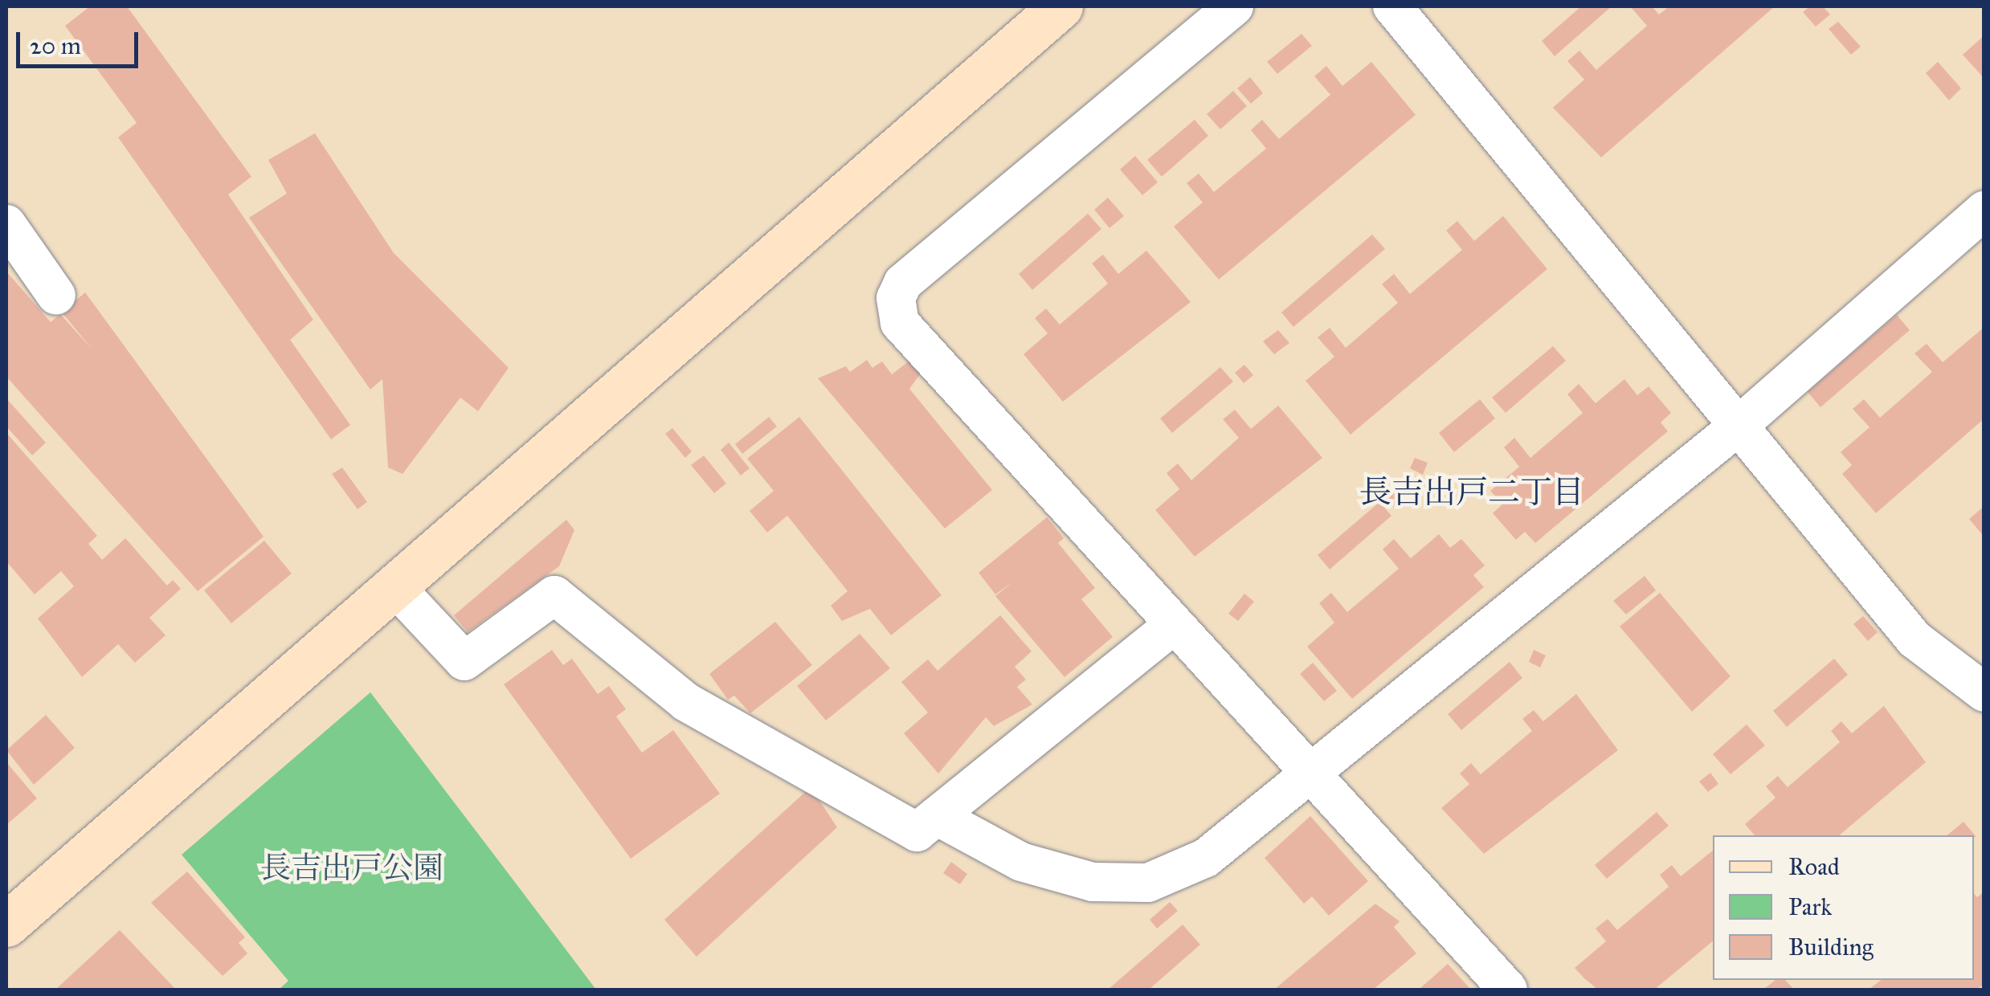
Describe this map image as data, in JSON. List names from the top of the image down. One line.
{"districts":["長吉出戸二丁目"],"parks":["長吉出戸公園"],"legend":["Road","Park","Building"],"scale_bar":"20 m"}
